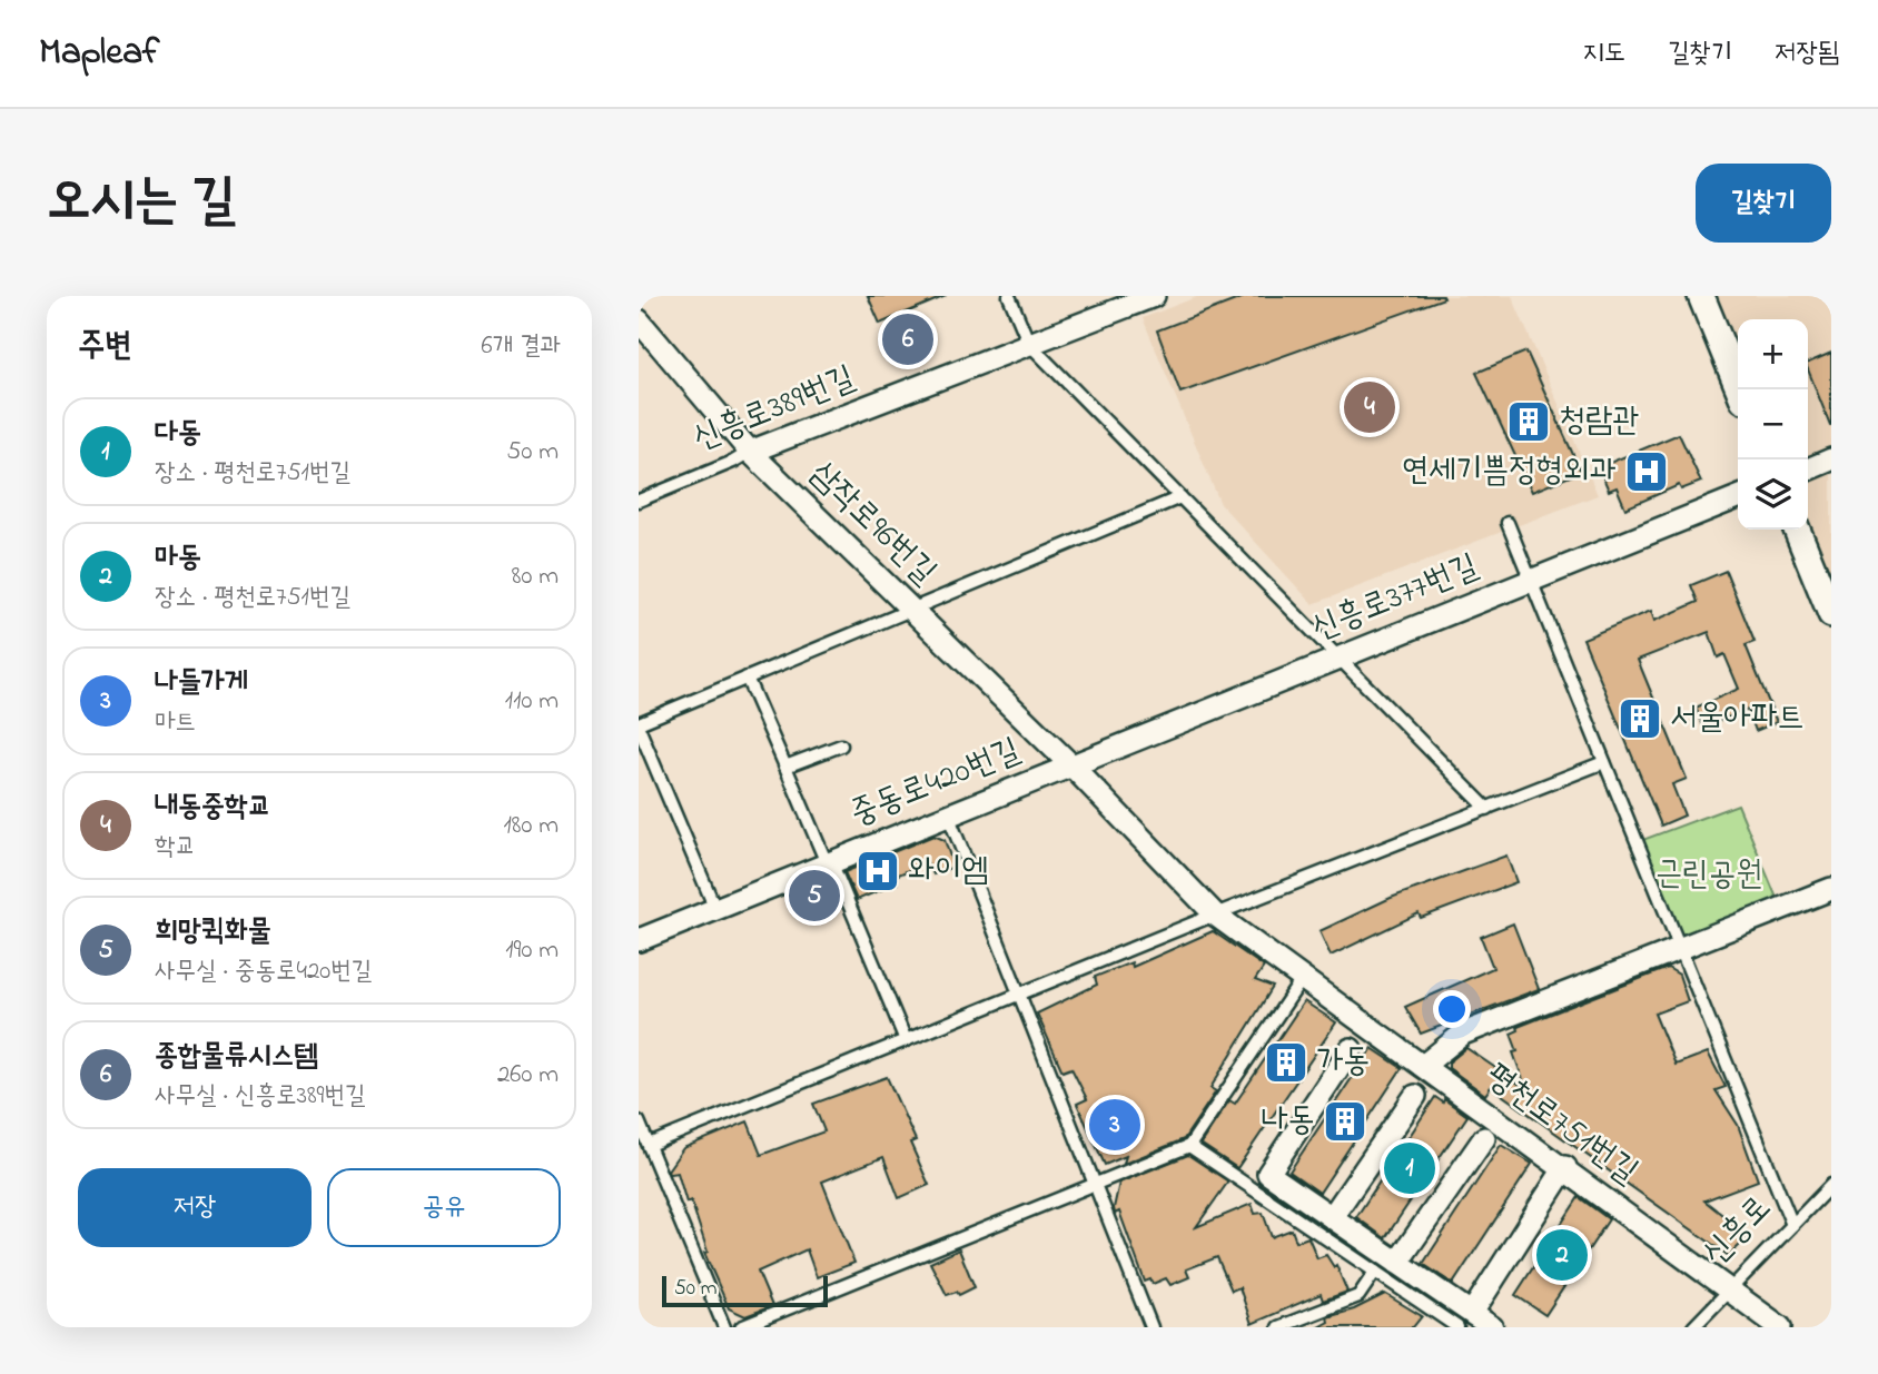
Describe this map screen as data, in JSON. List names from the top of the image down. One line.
{"streets":{"street":["신흥로389번길","삼작로96번길","신흥로377번길","중동로420번길","평천로751번길"],"lane":["신흥로"]},"crossings":[["신흥로389번길","삼작로96번길"],["삼작로96번길","신흥로377번길"],["삼작로96번길","중동로420번길"],["삼작로96번길","평천로751번길"],["신흥로377번길","중동로420번길"],["신흥로377번길","평천로751번길"],["중동로420번길","평천로751번길"],["평천로751번길","신흥로"]],"parks":["근린공원"],"places":{"building":["청람관","서울아파트","가동","나동"],"hospital":["연세기쁨정형외과","와이엠"]},"scale_bar":"50 m","page":{"header":"Mapleaf","nav":["지도","길찾기","저장됨"],"title":"오시는 길","buttons":["길찾기",["저장","공유"]],"heading":["주변","6개 결과"],"pins":["6","4","5","3","1","2"],"map_buttons":["+","−"],"list":[{"mark":"1","name":"다동","note":"장소 · 평천로751번길","value":"50 m"},{"mark":"2","name":"마동","note":"장소 · 평천로751번길","value":"80 m"},{"mark":"3","name":"나들가게","note":"마트","value":"110 m"},{"mark":"4","name":"내동중학교","note":"학교","value":"180 m"},{"mark":"5","name":"희망퀵화물","note":"사무실 · 중동로420번길","value":"190 m"},{"mark":"6","name":"종합물류시스템","note":"사무실 · 신흥로389번길","value":"260 m"}],"scale":"50 m"}}
